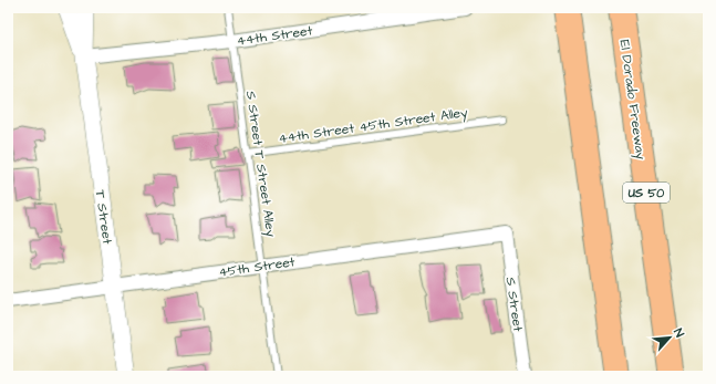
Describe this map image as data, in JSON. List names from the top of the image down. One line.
{"streets":{"highway":["El Dorado Freeway","US 50"],"street":["44th Street","T Street","45th Street","S Street"],"lane":["44th Street 45th Street Alley","S Street T Street Alley"]},"crossings":[["44th Street","S Street T Street Alley"],["44th Street","T Street"],["44th Street 45th Street Alley","S Street T Street Alley"],["S Street T Street Alley","45th Street"],["T Street","45th Street"],["45th Street","S Street"]],"north":"top right"}
